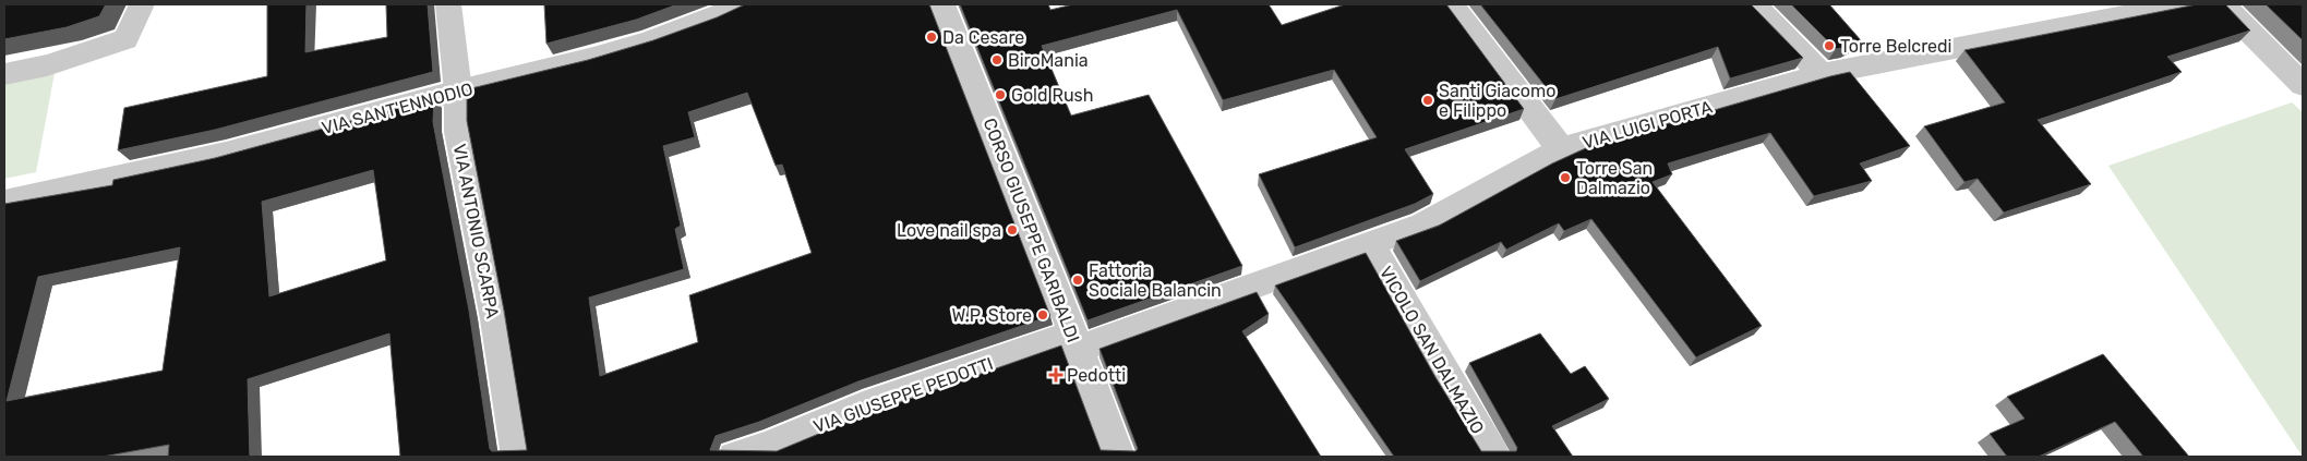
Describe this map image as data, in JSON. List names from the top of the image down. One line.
{"streets":{"street":["VIA SANT'ENNODIO","VIA LUIGI PORTA","CORSO GIUSEPPE GARIBALDI","VIA ANTONIO SCARPA","VICOLO SAN DALMAZIO","VIA GIUSEPPE PEDOTTI"]},"crossings":[["VIA SANT'ENNODIO","VIA ANTONIO SCARPA"],["VIA LUIGI PORTA","CORSO GIUSEPPE GARIBALDI"],["VIA LUIGI PORTA","VICOLO SAN DALMAZIO"],["VIA LUIGI PORTA","VIA GIUSEPPE PEDOTTI"],["CORSO GIUSEPPE GARIBALDI","VIA GIUSEPPE PEDOTTI"]],"places":{"other":["Da Cesare","Torre Belcredi","BiroMania","Gold Rush","Santi Giacomo e Filippo","Torre San Dalmazio","Love nail spa","Fattoria Sociale Balancin","W.P. Store"],"health":["Pedotti"]}}
